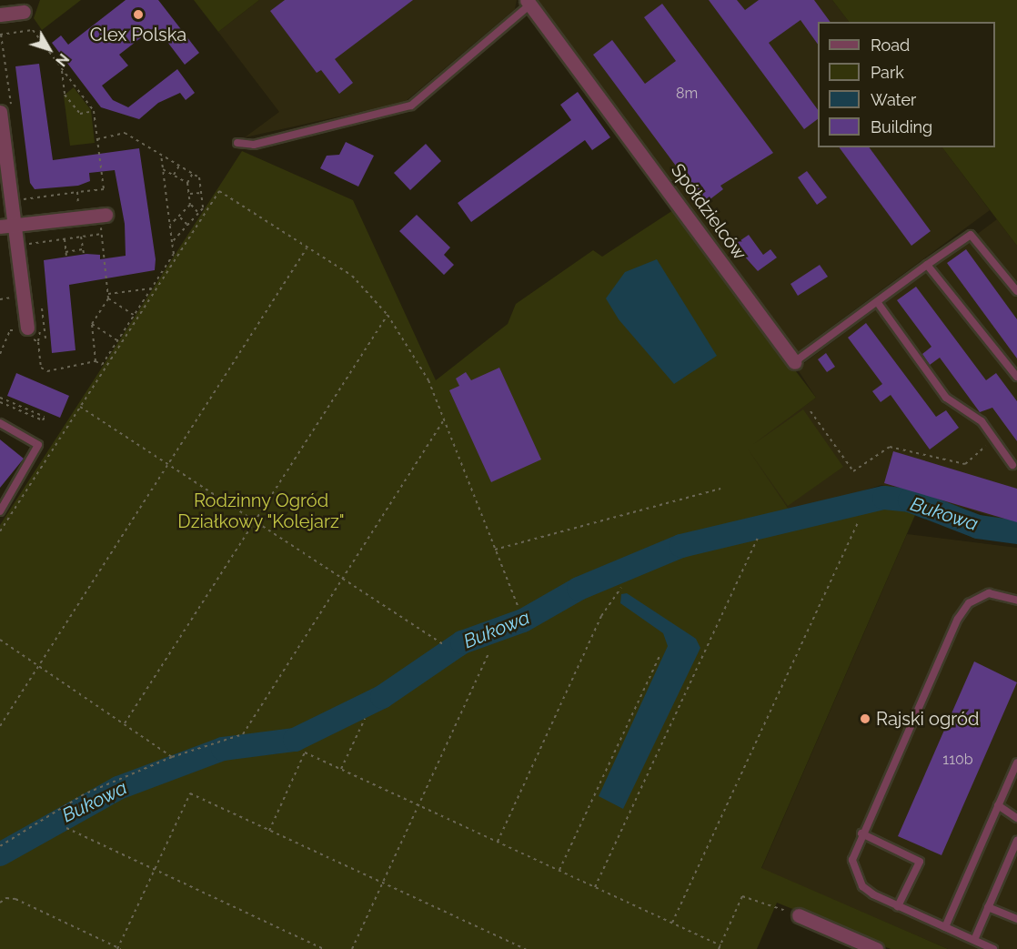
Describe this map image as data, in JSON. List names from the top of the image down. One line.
{"streets":{"street":["Spółdzielców"]},"water":["Bukowa"],"parks":["Rodzinny Ogród Działkowy \"Kolejarz\""],"places":["Clex Polska","Rajski ogród"],"house_numbers":["8m","110b"],"legend":["Road","Park","Water","Building"],"north":"bottom right"}
